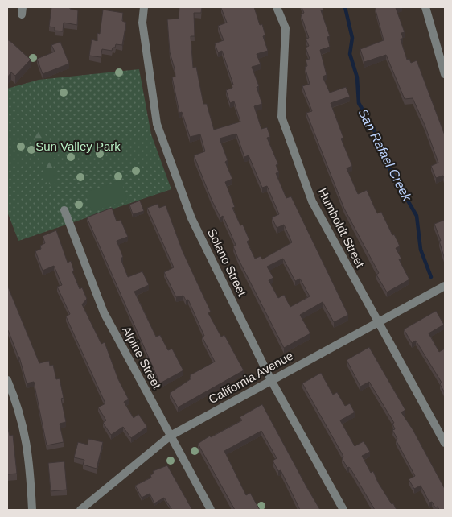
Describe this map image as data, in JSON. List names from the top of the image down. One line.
{"streets":{"street":["Humboldt Street","Solano Street","Alpine Street","California Avenue"]},"crossings":[["Humboldt Street","California Avenue"],["Solano Street","California Avenue"],["Alpine Street","California Avenue"]],"water":["San Rafael Creek"],"parks":["Sun Valley Park"]}
